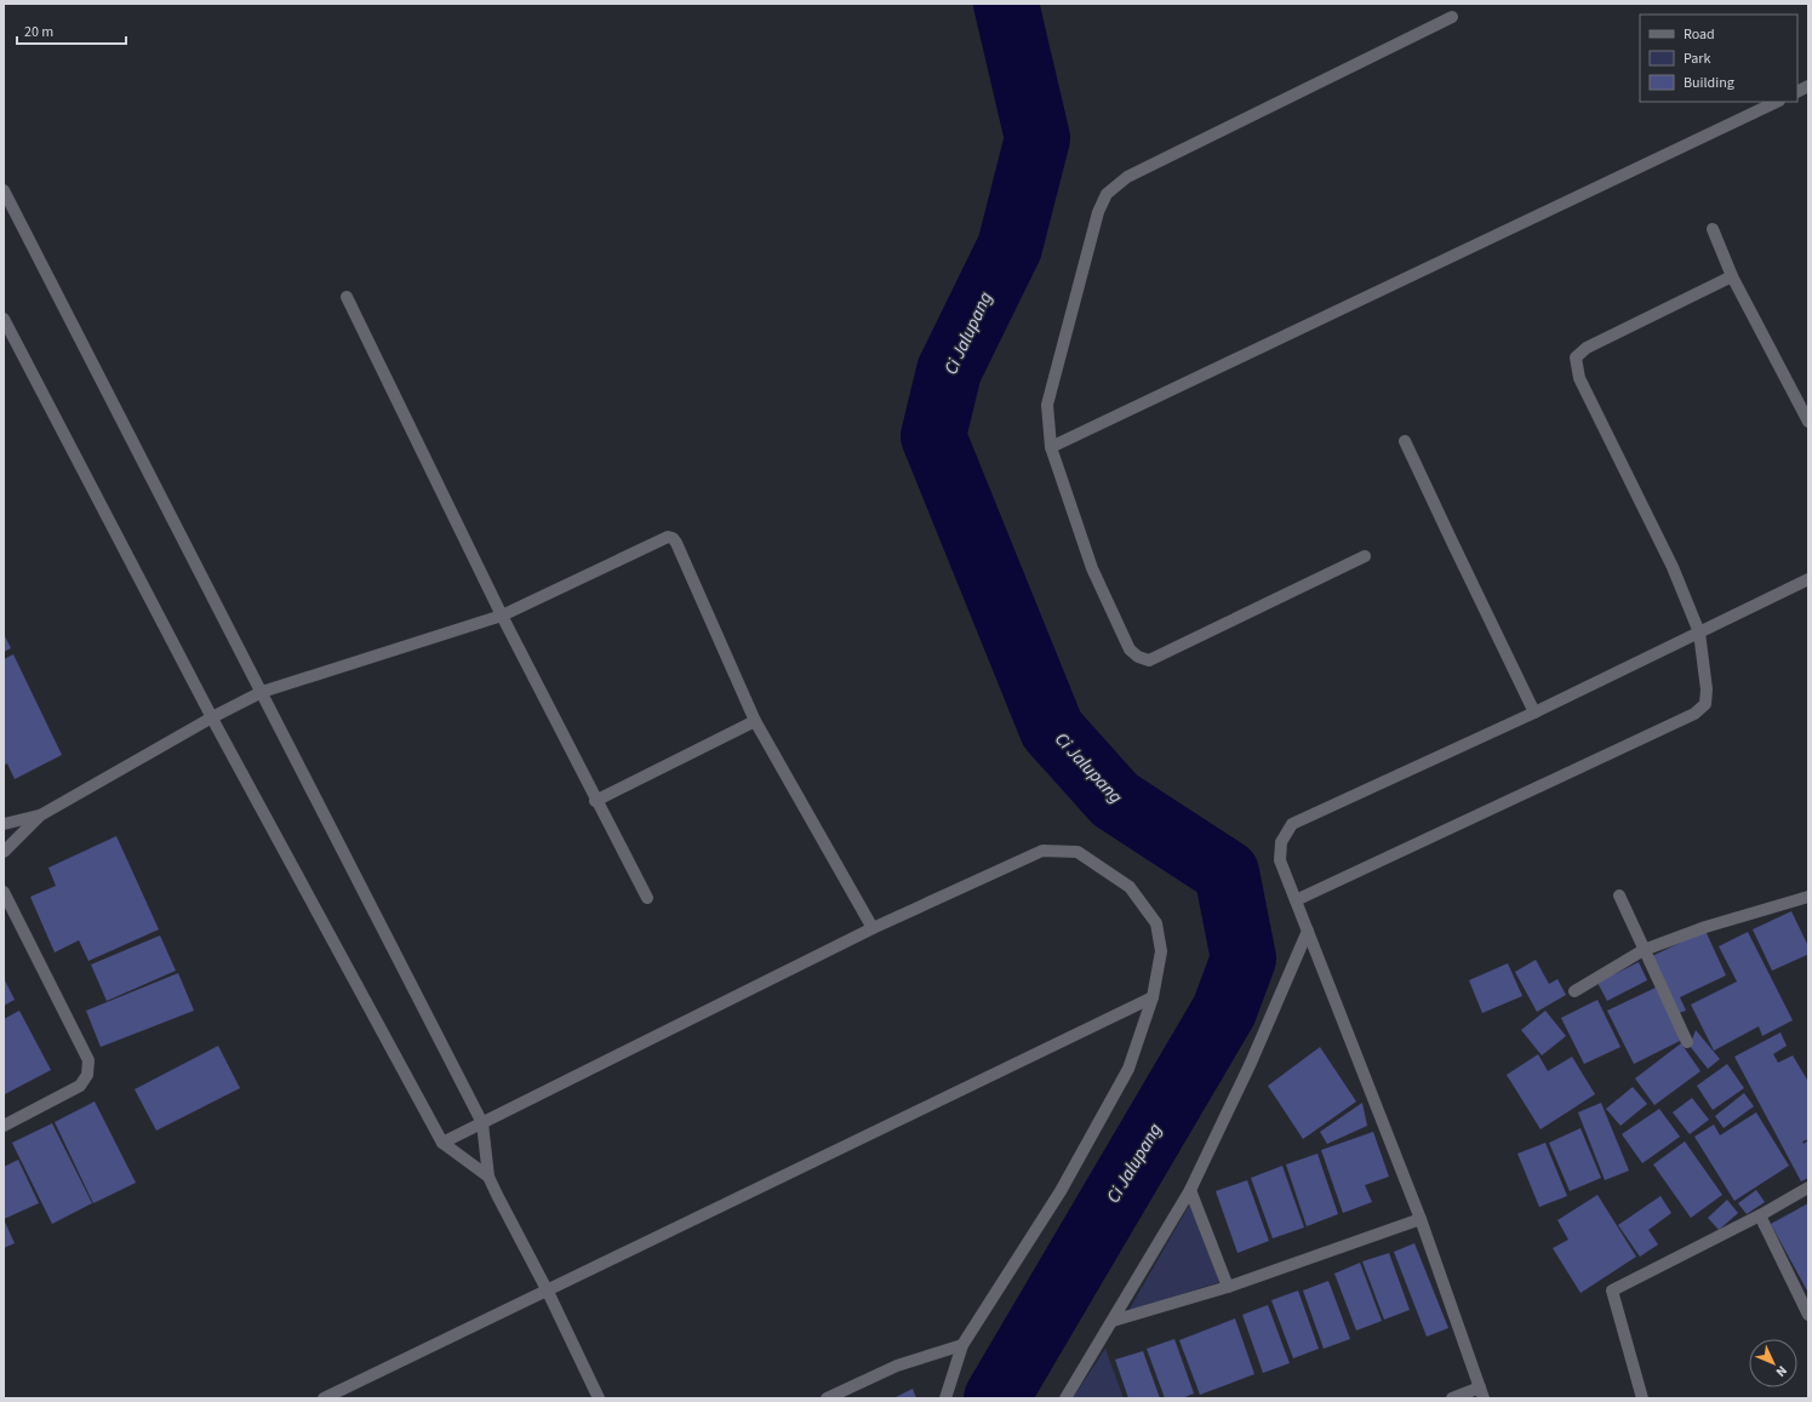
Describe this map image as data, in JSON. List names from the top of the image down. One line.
{"water":["Ci Jalupang"],"legend":["Road","Park","Building"],"scale_bar":"20 m","north":"bottom right"}
